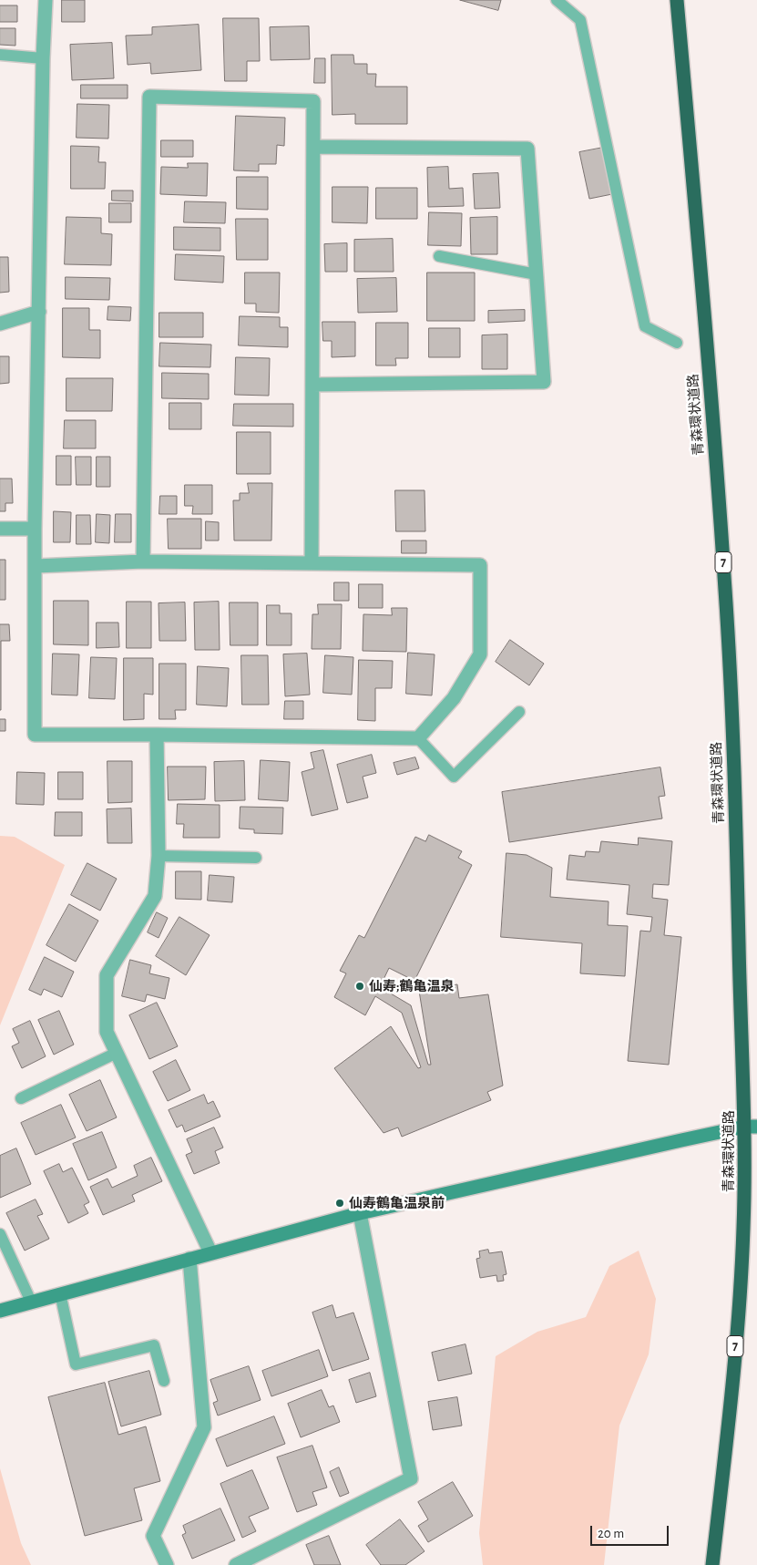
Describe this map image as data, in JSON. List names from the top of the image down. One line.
{"streets":{"highway":["青森環状道路","7"]},"places":["仙寿;鶴亀温泉","仙寿鶴亀温泉前"],"scale_bar":"20 m"}
